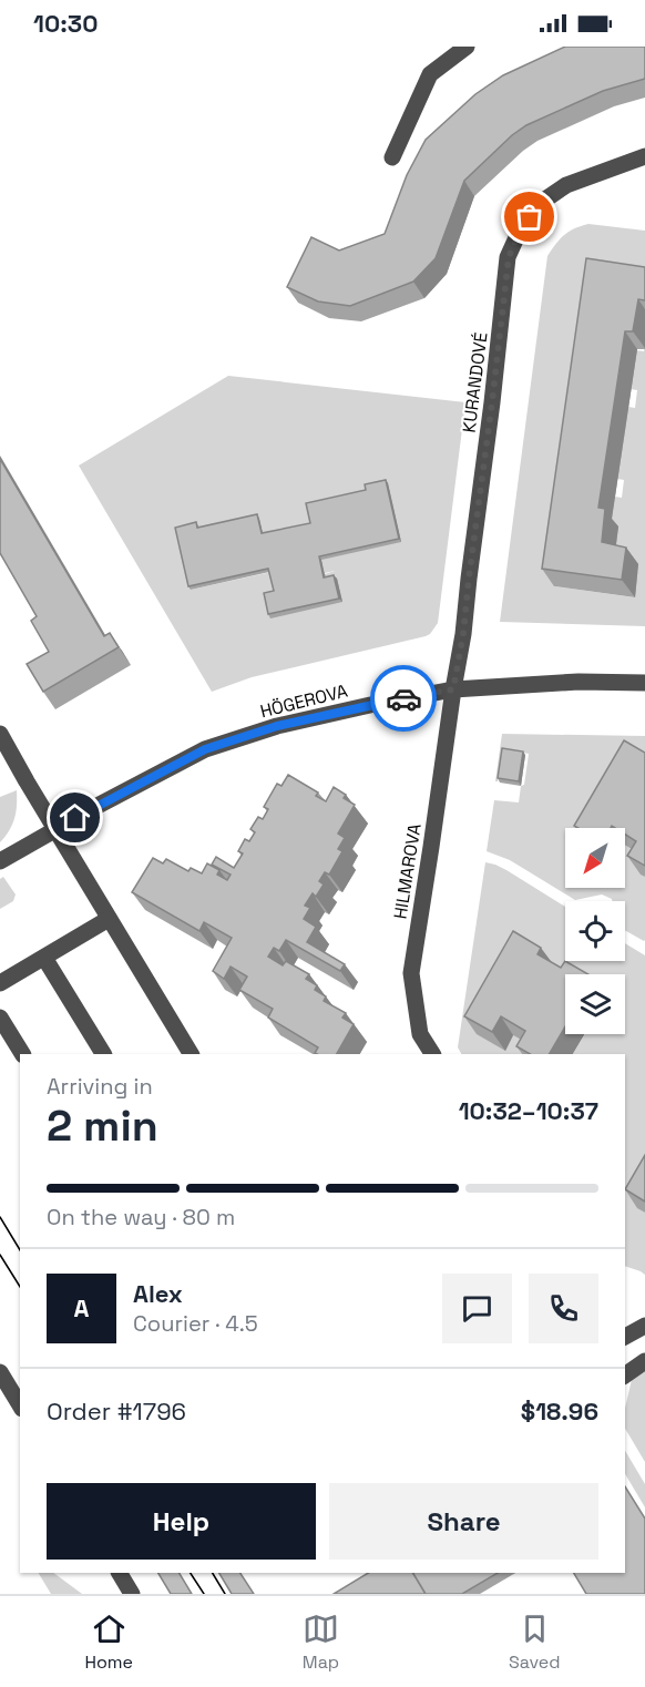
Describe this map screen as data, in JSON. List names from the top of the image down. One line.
{"streets":{"street":["KURANDOVÉ","HÖGEROVA","HILMAROVA"]},"crossings":[["KURANDOVÉ","HÖGEROVA"],["KURANDOVÉ","HILMAROVA"],["HÖGEROVA","HILMAROVA"]],"north":"bottom left","page":{"status":"10:30","heading":["2 min","Arriving in","10:32–10:37"],"panel":["Alex","Courier · 4.5","Order #1796","$18.96"],"bar":"On the way · 80 m","round":"A","buttons":["Help","Share"],"tabs":["Home","Map","Saved"]}}
